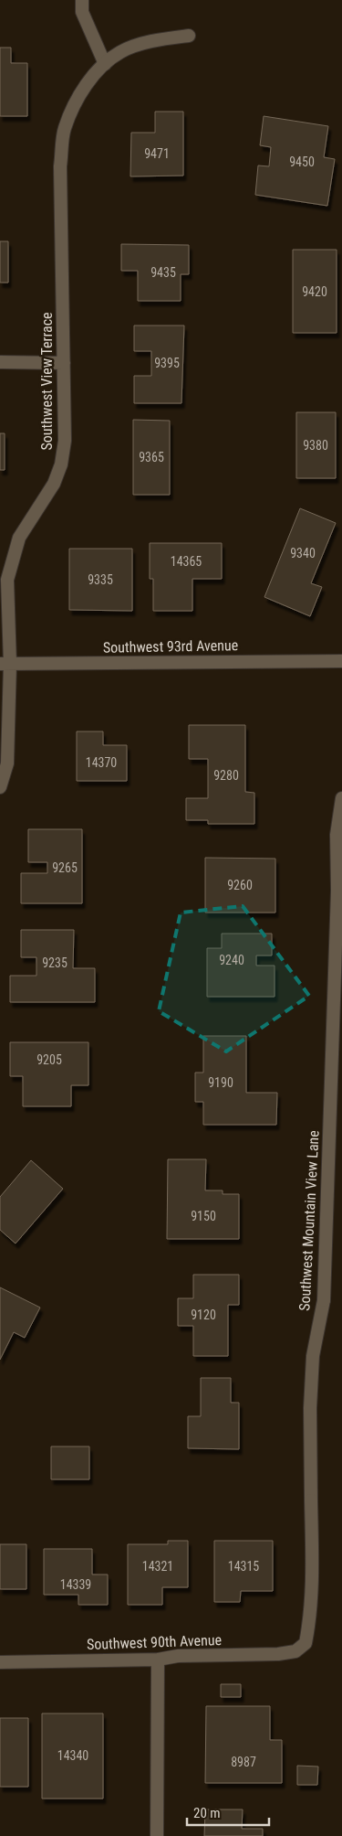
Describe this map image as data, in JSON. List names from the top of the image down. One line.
{"streets":{"street":["Southwest View Terrace","Southwest 93rd Avenue","Southwest Mountain View Lane","Southwest 90th Avenue"]},"crossings":[["Southwest View Terrace","Southwest 93rd Avenue"],["Southwest Mountain View Lane","Southwest 90th Avenue"]],"house_numbers":["9471","9450","9435","9420","9395","9380","9365","9340","14365","9335","14370","9280","9265","9260","9240","9235","9205","9190","9150","9120","14321","14315","14339","14340","8987"],"scale_bar":"20 m"}
